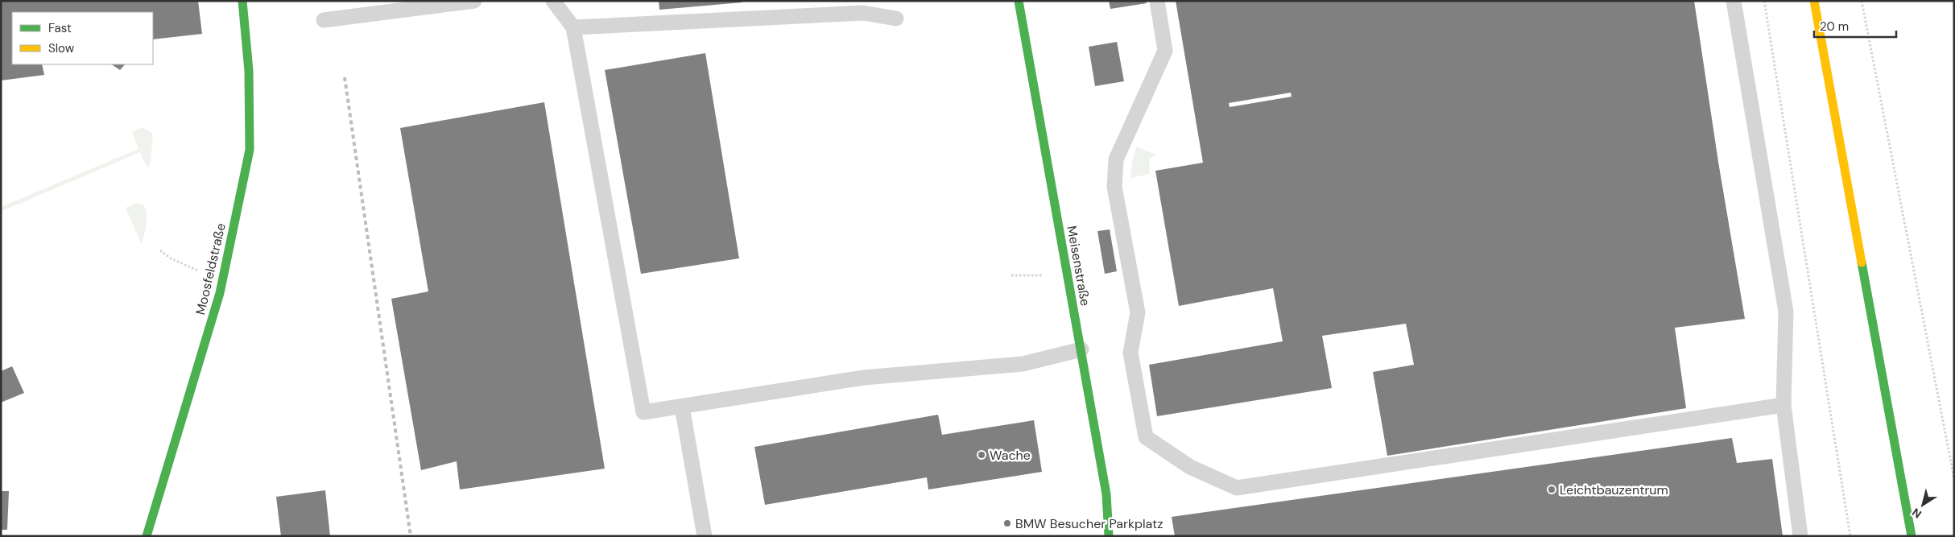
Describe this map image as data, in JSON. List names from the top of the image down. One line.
{"streets":{"street":["Meisenstraße","Moosfeldstraße"]},"places":["Wache","Leichtbauzentrum","BMW Besucher Parkplatz"],"legend":["Fast","Slow"],"scale_bar":"20 m","north":"bottom left"}
